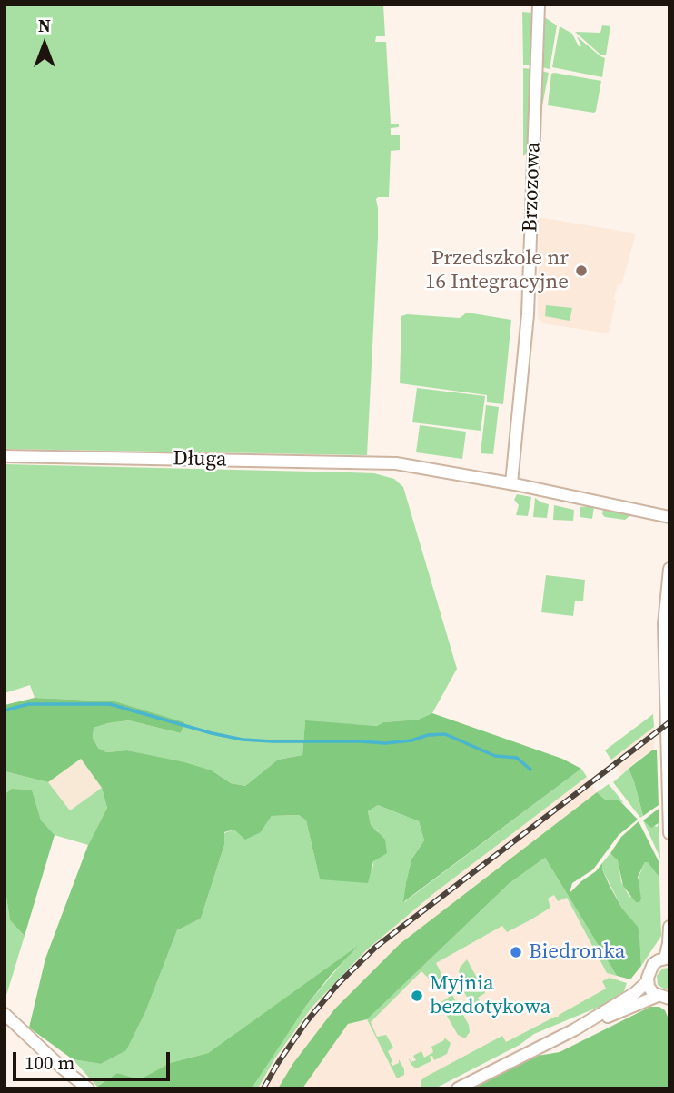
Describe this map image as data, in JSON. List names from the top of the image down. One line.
{"streets":{"street":["Brzozowa","Długa"]},"crossings":[["Brzozowa","Długa"]],"places":["Przedszkole nr 16 Integracyjne","Biedronka","Myjnia bezdotykowa"],"scale_bar":"100 m","north":"top"}
